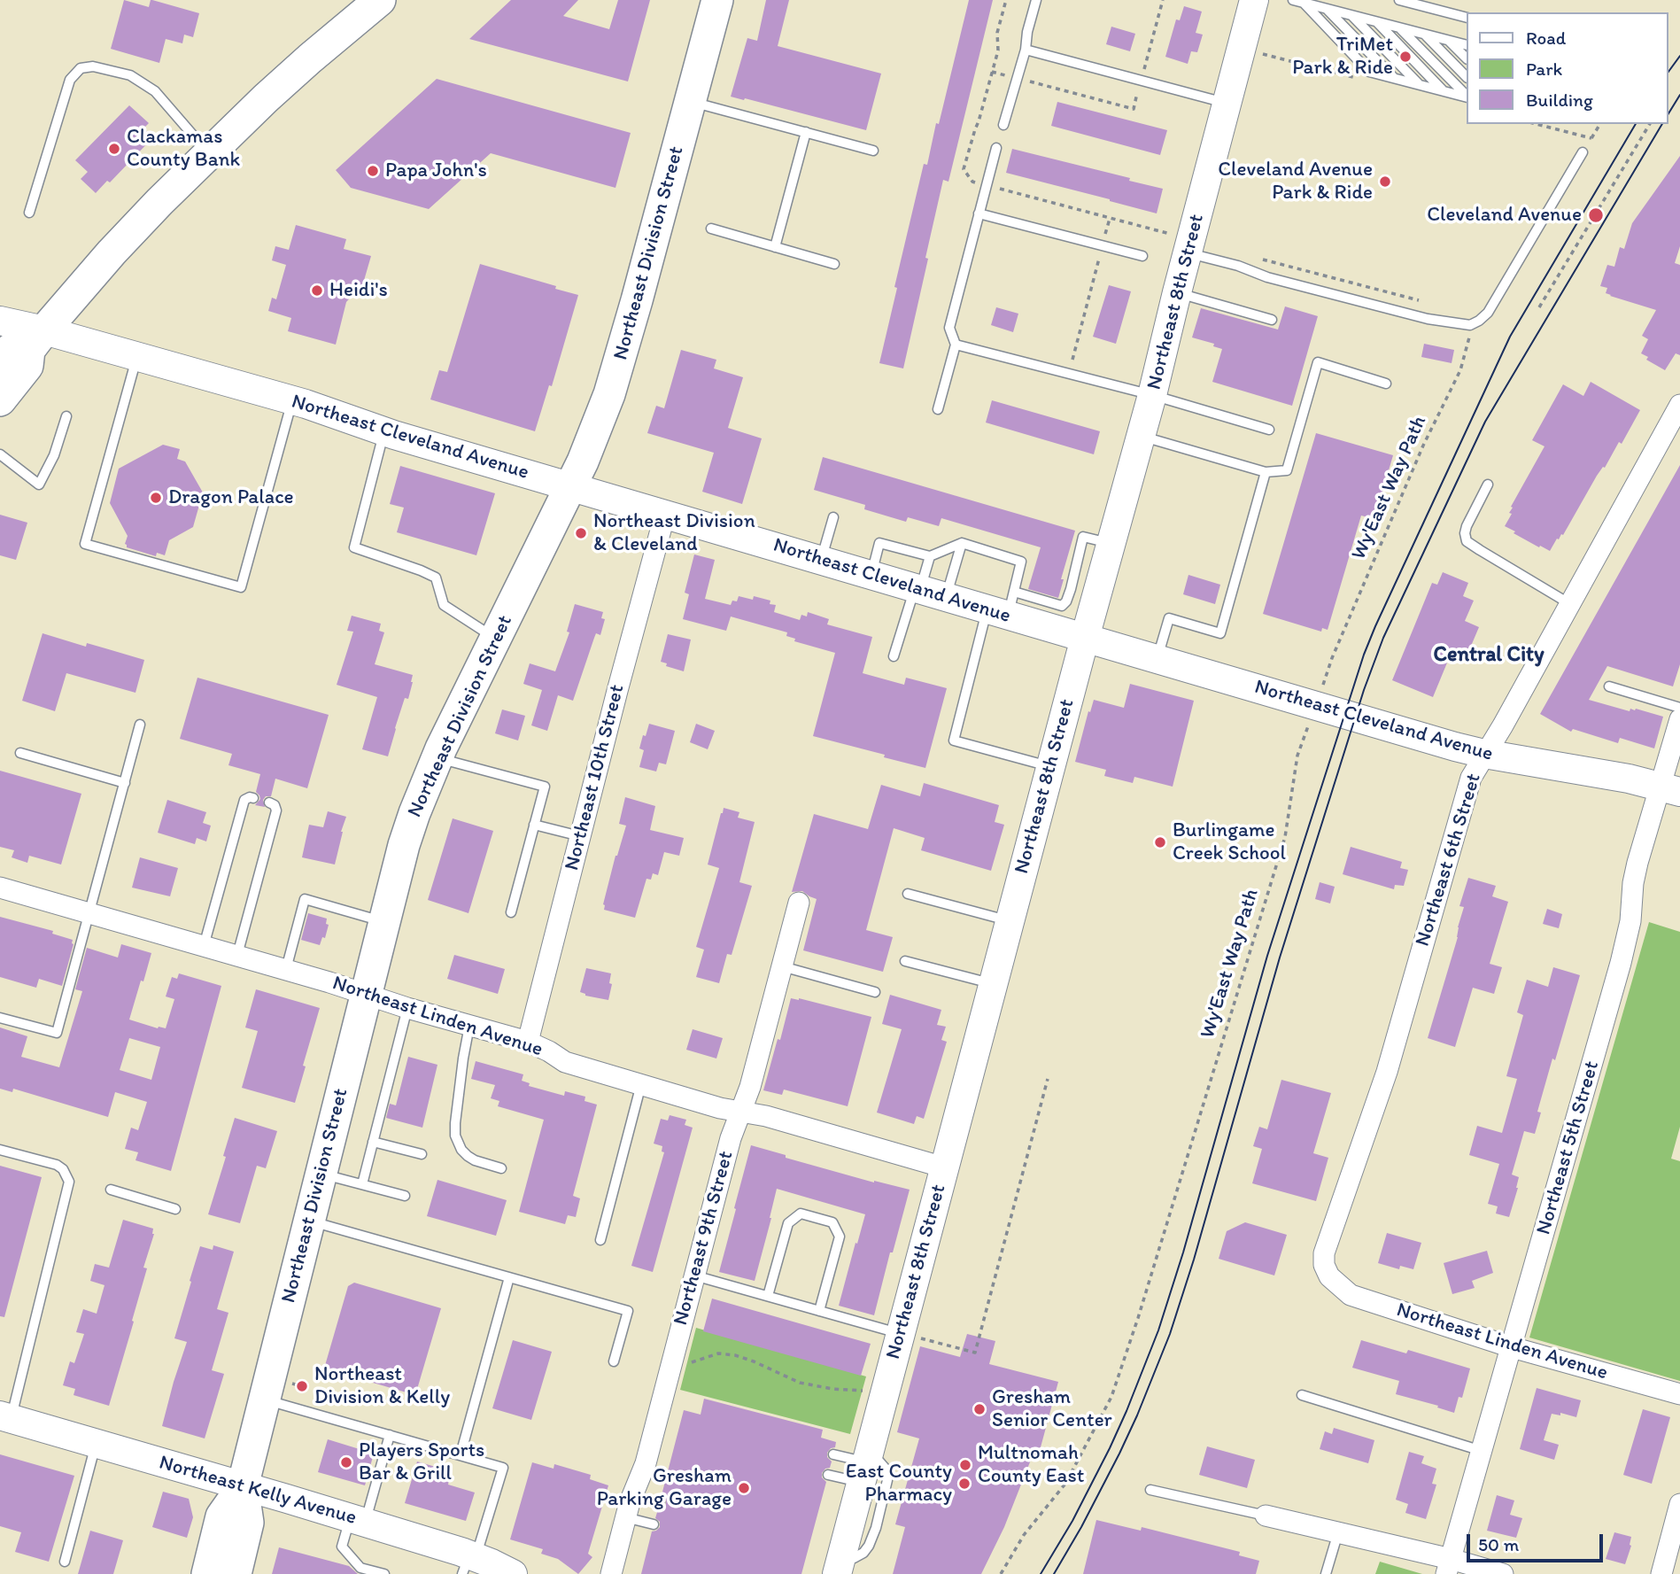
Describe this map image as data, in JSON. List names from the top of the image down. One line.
{"streets":{"main road":["Northeast Division Street"],"street":["Northeast 8th Street","Northeast Cleveland Avenue","Northeast 10th Street","Northeast 6th Street","Northeast Linden Avenue","Northeast 5th Street","Northeast 9th Street","Northeast Kelly Avenue"],"path":["Wy'East Way Path"]},"crossings":[["Northeast Division Street","Northeast Cleveland Avenue"],["Northeast Division Street","Northeast Linden Avenue"],["Northeast Division Street","Northeast Kelly Avenue"],["Northeast 8th Street","Northeast Cleveland Avenue"],["Northeast 8th Street","Northeast Linden Avenue"],["Northeast Cleveland Avenue","Wy'East Way Path"],["Northeast Cleveland Avenue","Northeast 10th Street"],["Northeast Cleveland Avenue","Northeast 6th Street"],["Northeast Cleveland Avenue","Northeast 5th Street"],["Northeast 10th Street","Northeast Linden Avenue"],["Northeast 6th Street","Northeast Linden Avenue"],["Northeast Linden Avenue","Northeast 5th Street"],["Northeast Linden Avenue","Northeast 9th Street"]],"districts":["Central City"],"places":["TriMet Park & Ride","Clackamas County Bank","Papa John's","Cleveland Avenue Park & Ride","Cleveland Avenue","Heidi's","Dragon Palace","Northeast Division & Cleveland","Burlingame Creek School","Northeast Division & Kelly","Gresham Senior Center","Players Sports Bar & Grill","Multnomah County East","East County Pharmacy","Gresham Parking Garage"],"legend":["Road","Park","Building"],"scale_bar":"50 m"}
